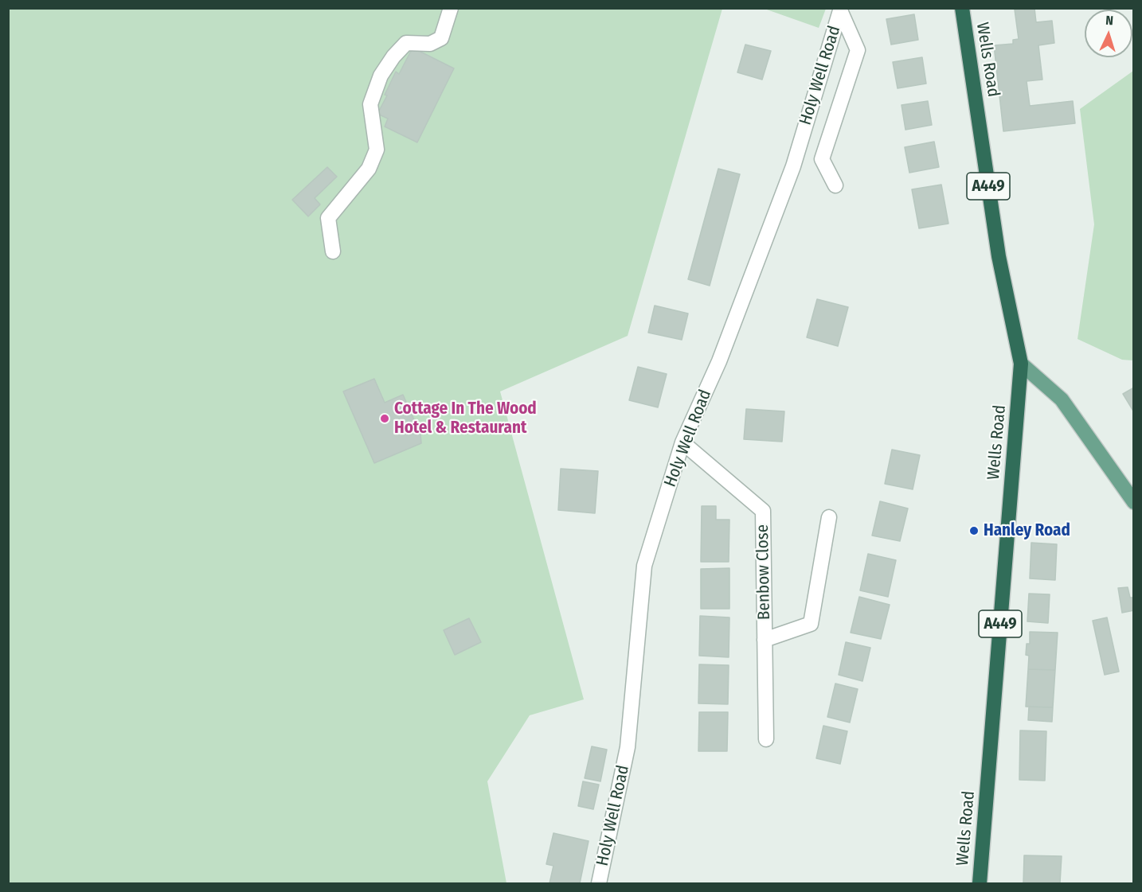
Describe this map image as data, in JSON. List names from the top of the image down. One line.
{"streets":{"highway":["Wells Road","A449"],"street":["Holy Well Road","Benbow Close"]},"crossings":[["Holy Well Road","Benbow Close"]],"places":["Cottage In The Wood Hotel & Restaurant","Hanley Road"],"north":"top"}
